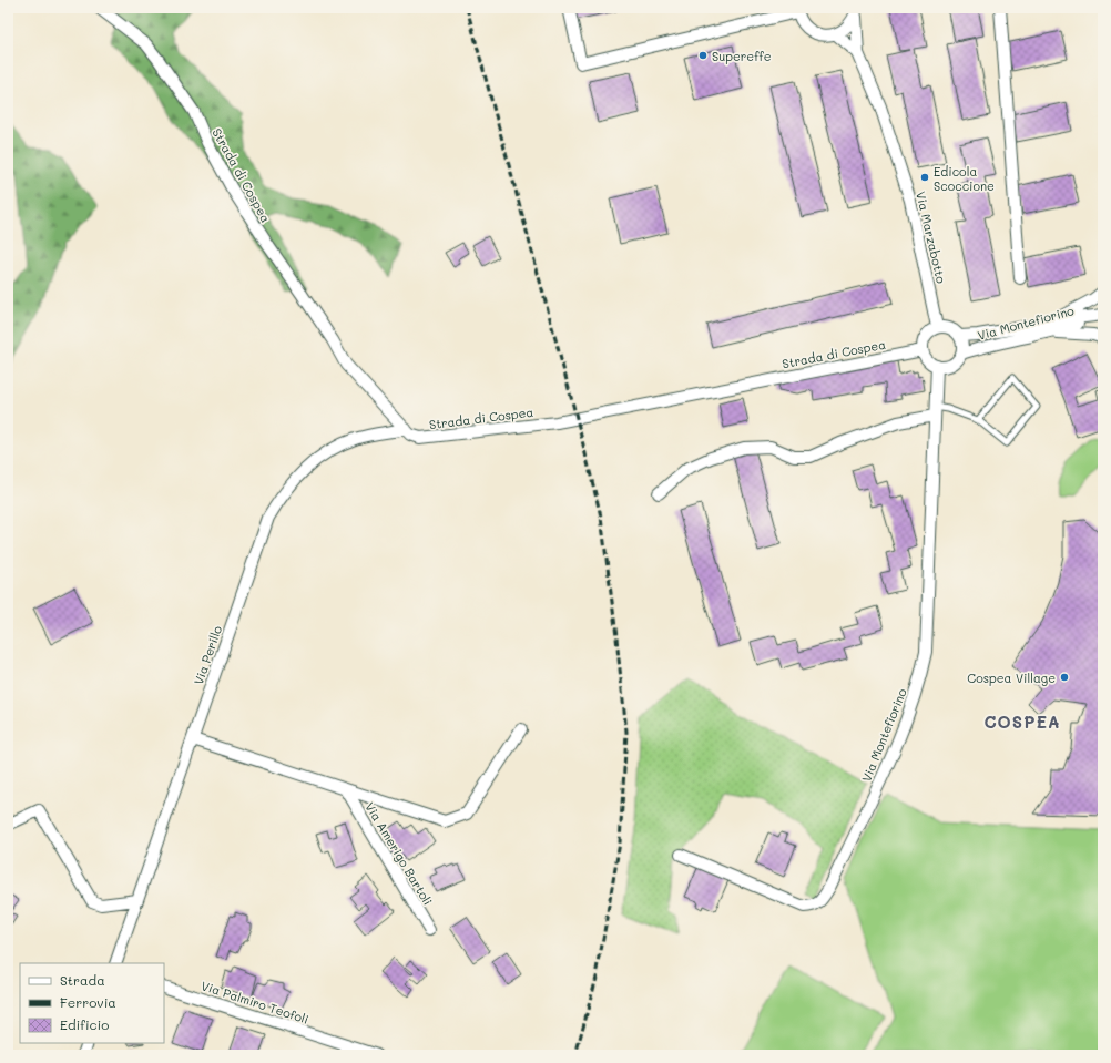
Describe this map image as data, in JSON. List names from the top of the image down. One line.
{"streets":{"street":["Strada di Cospea","Via Marzabotto","Via Montefiorino","Via Perillo","Via Amerigo Bartoli","Via Palmiro Teofoli"]},"crossings":[["Strada di Cospea","Via Marzabotto"],["Strada di Cospea","Via Montefiorino"],["Strada di Cospea","Via Perillo"],["Via Marzabotto","Via Montefiorino"],["Via Perillo","Via Amerigo Bartoli"]],"districts":["COSPEA"],"places":["Supereffe","Edicola Scoccione","Cospea Village"],"legend":["Strada","Ferrovia","Edificio"]}
